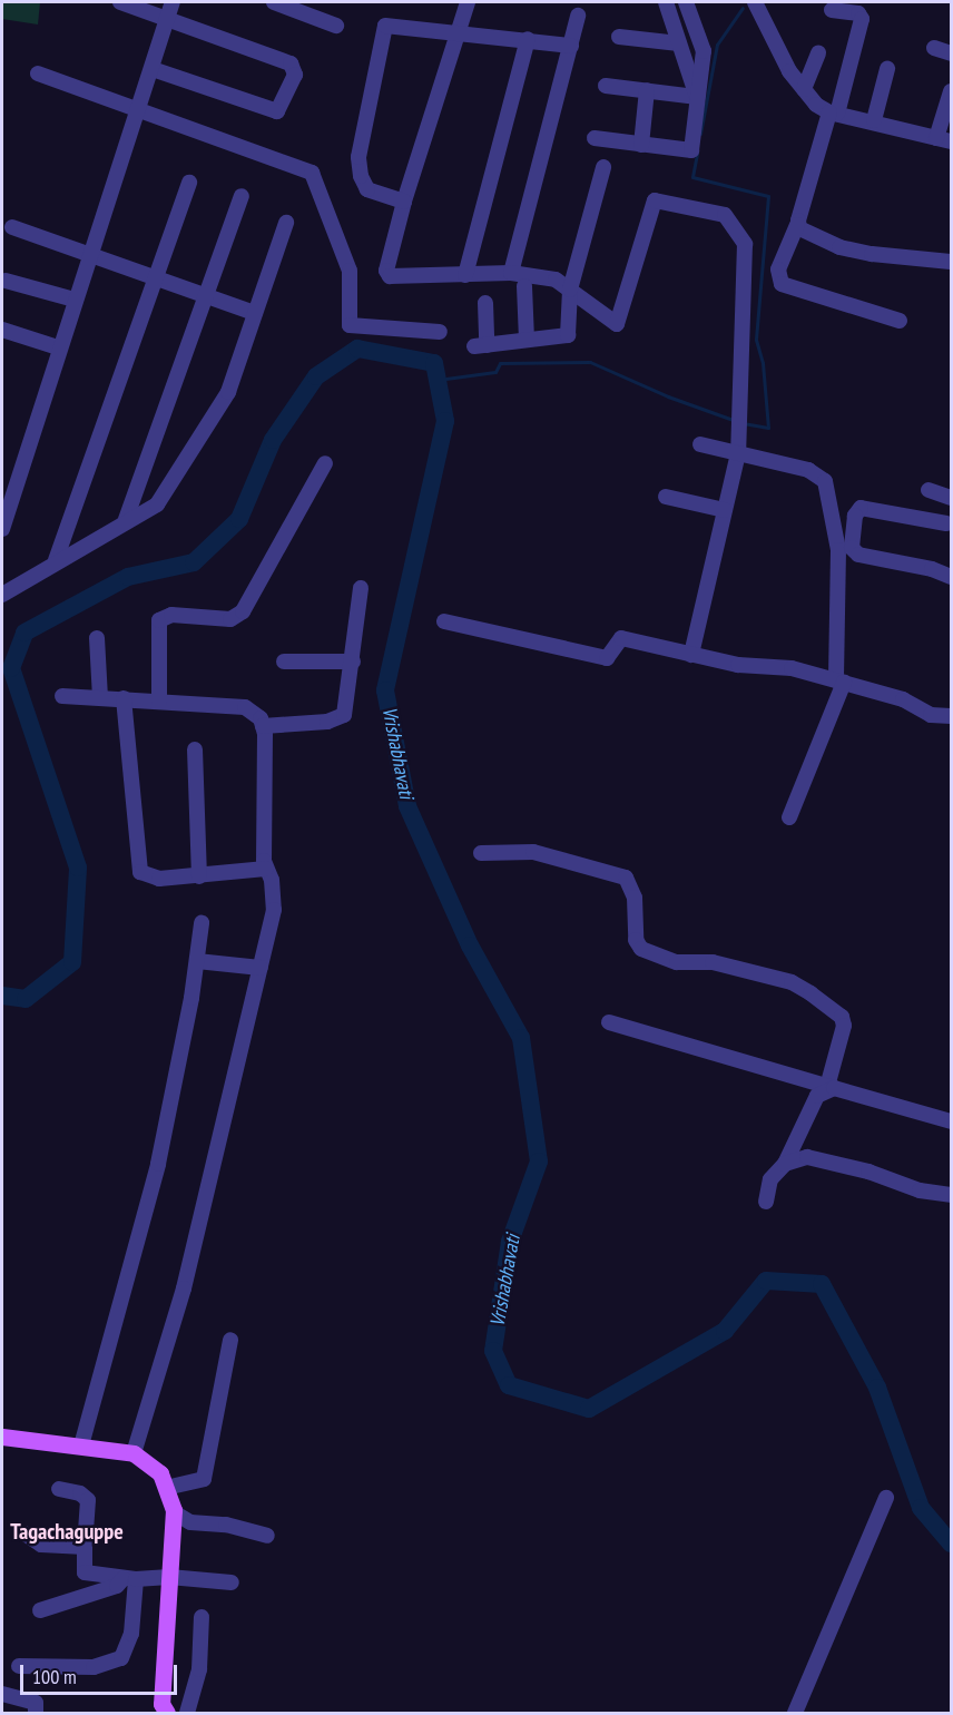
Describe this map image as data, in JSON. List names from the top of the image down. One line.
{"districts":["Tagachaguppe"],"water":["Vrishabhavati"],"scale_bar":"100 m"}
